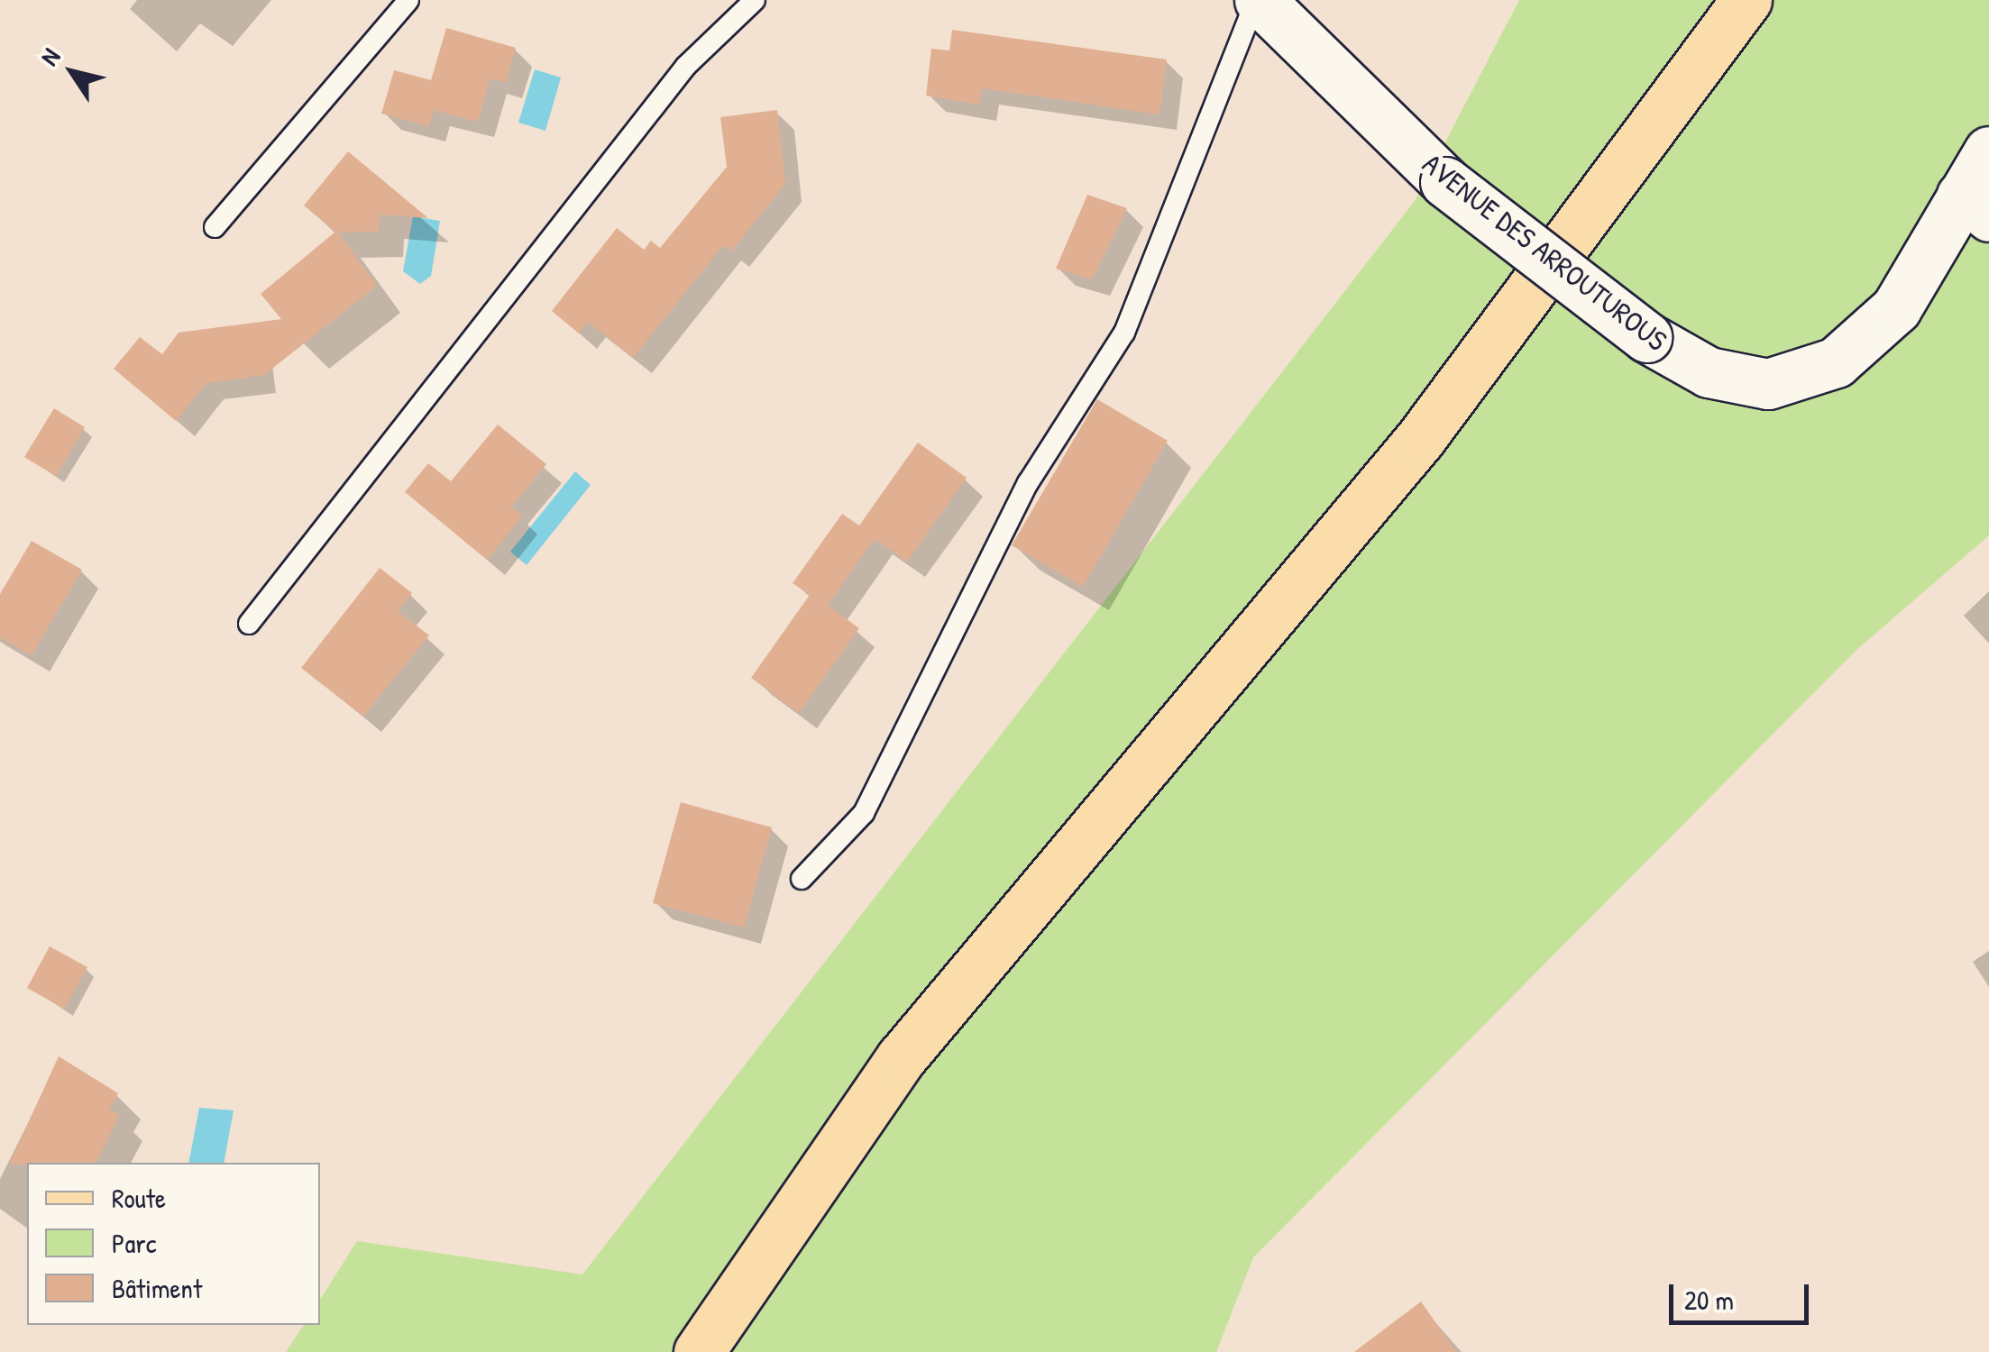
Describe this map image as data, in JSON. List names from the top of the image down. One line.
{"streets":{"street":["AVENUE DES ARROUTUROUS"]},"legend":["Route","Parc","Bâtiment"],"scale_bar":"20 m","north":"top left"}
